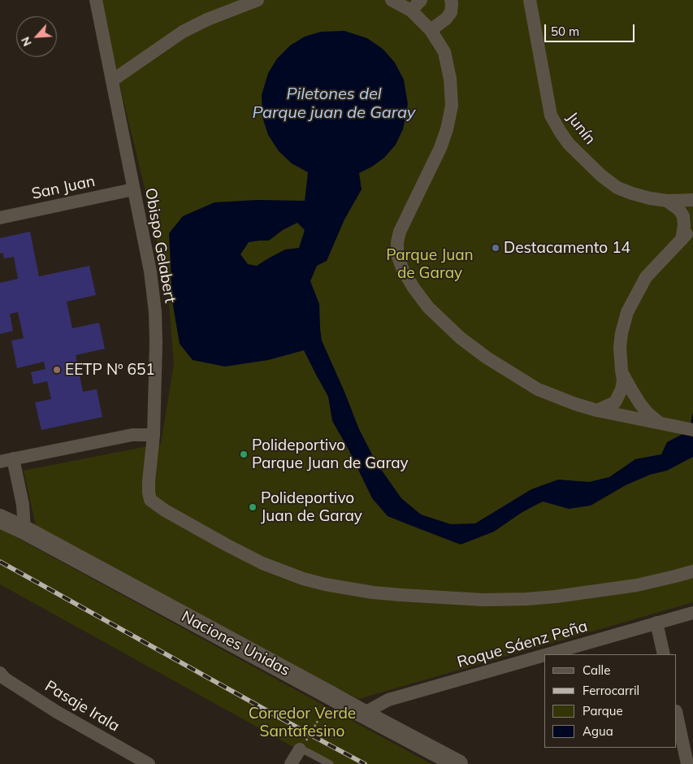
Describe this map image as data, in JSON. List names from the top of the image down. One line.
{"streets":{"street":["Junín","San Juan","Obispo Gelabert","Naciones Unidas","Roque Sáenz Peña","Pasaje Irala"]},"crossings":[["San Juan","Obispo Gelabert"],["Naciones Unidas","Roque Sáenz Peña"]],"water":["Piletones del Parque juan de Garay"],"parks":["Parque Juan de Garay","Corredor Verde Santafesino"],"places":["Destacamento 14","EETP Nº 651","Polideportivo Parque Juan de Garay","Polideportivo Juan de Garay"],"legend":["Calle","Ferrocarril","Parque","Agua"],"scale_bar":"50 m","north":"bottom left"}
